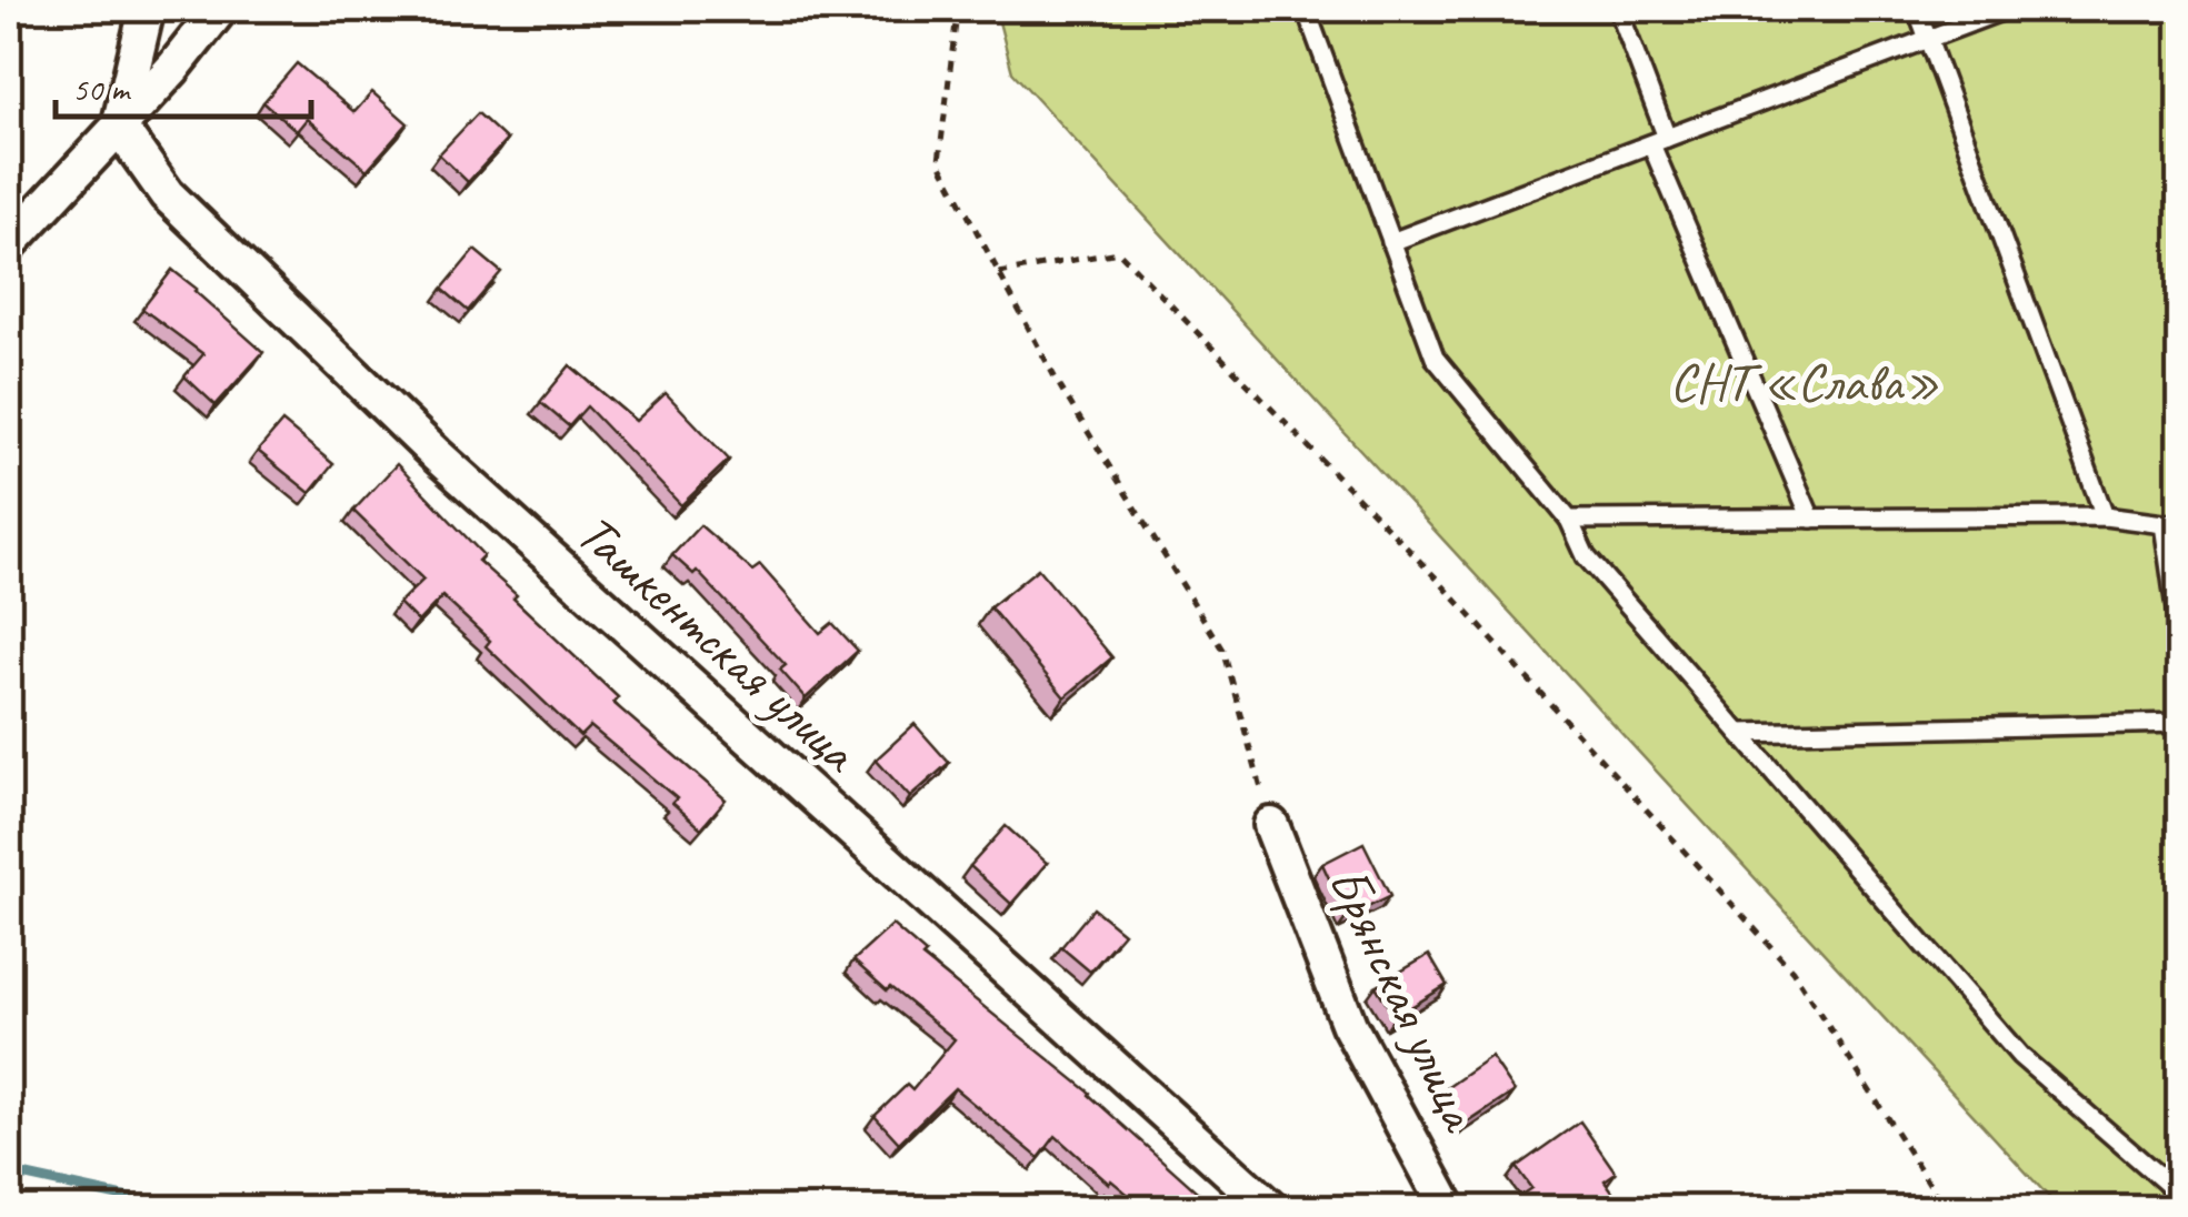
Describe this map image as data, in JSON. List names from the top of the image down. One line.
{"streets":{"street":["Ташкентская улица","Брянская улица"]},"parks":["СНТ «Слава»"],"scale_bar":"50 m"}
